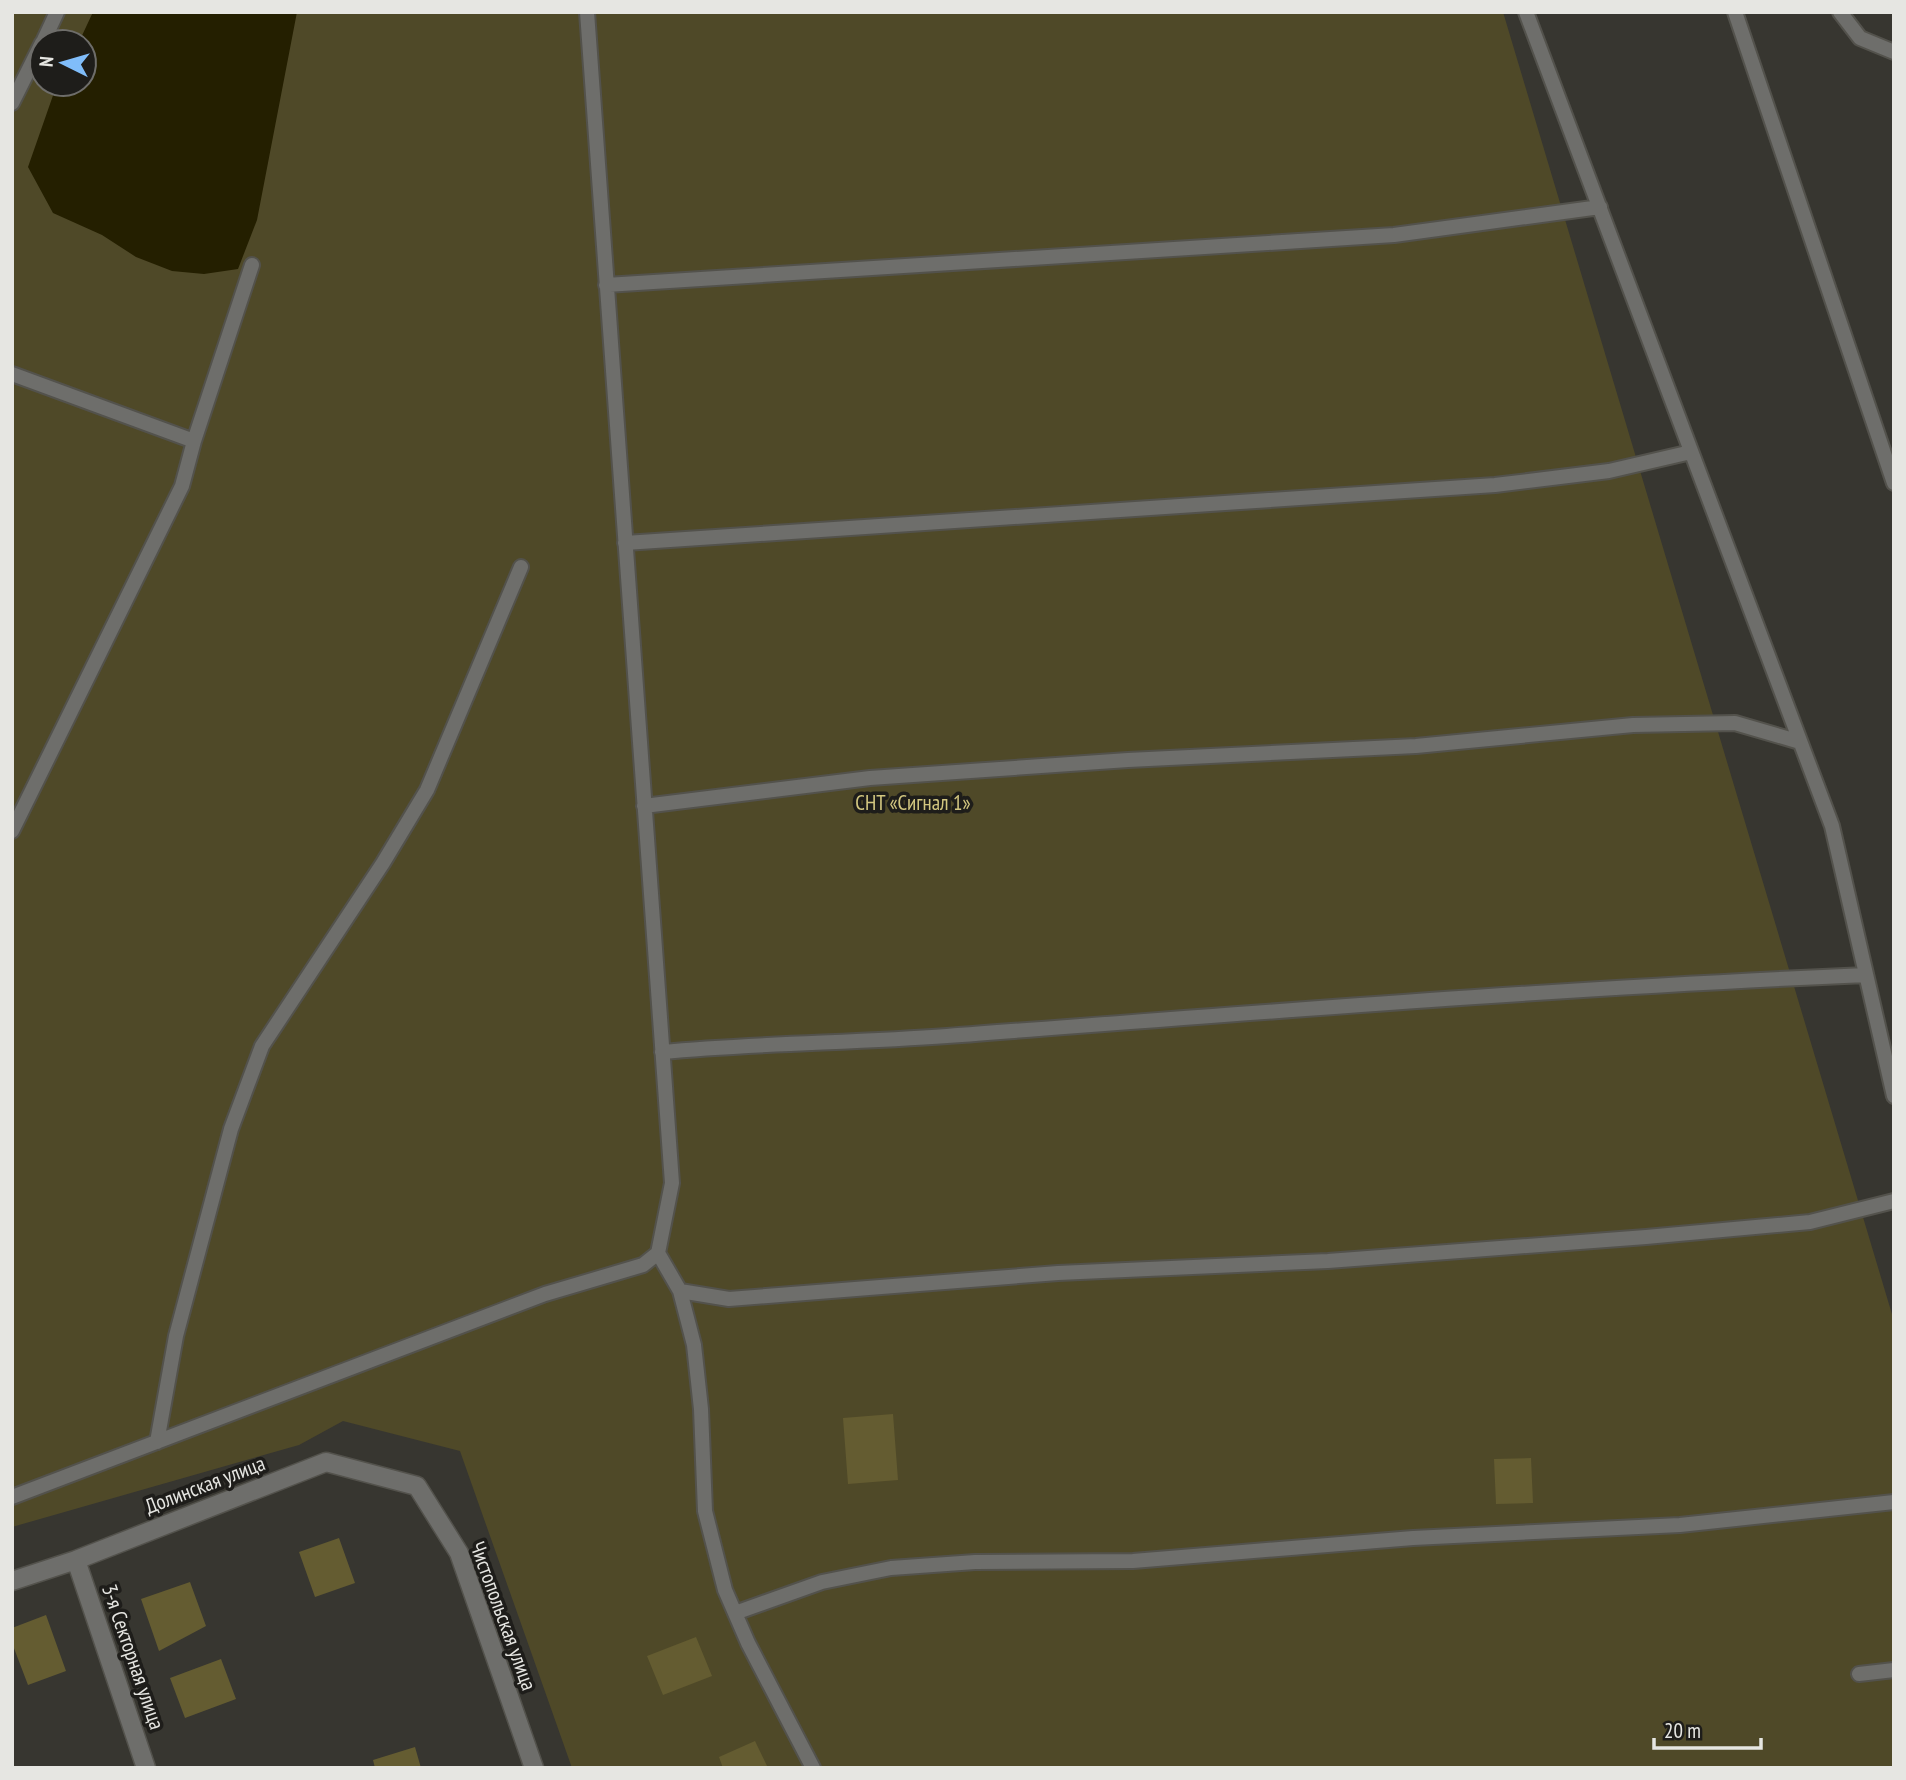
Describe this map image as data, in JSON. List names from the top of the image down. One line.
{"streets":{"street":["Долинская улица","Чистопольская улица","3-я Секторная улица"]},"crossings":[["Долинская улица","Чистопольская улица"],["Долинская улица","3-я Секторная улица"]],"parks":["СНТ «Сигнал 1»"],"scale_bar":"20 m","north":"left"}
